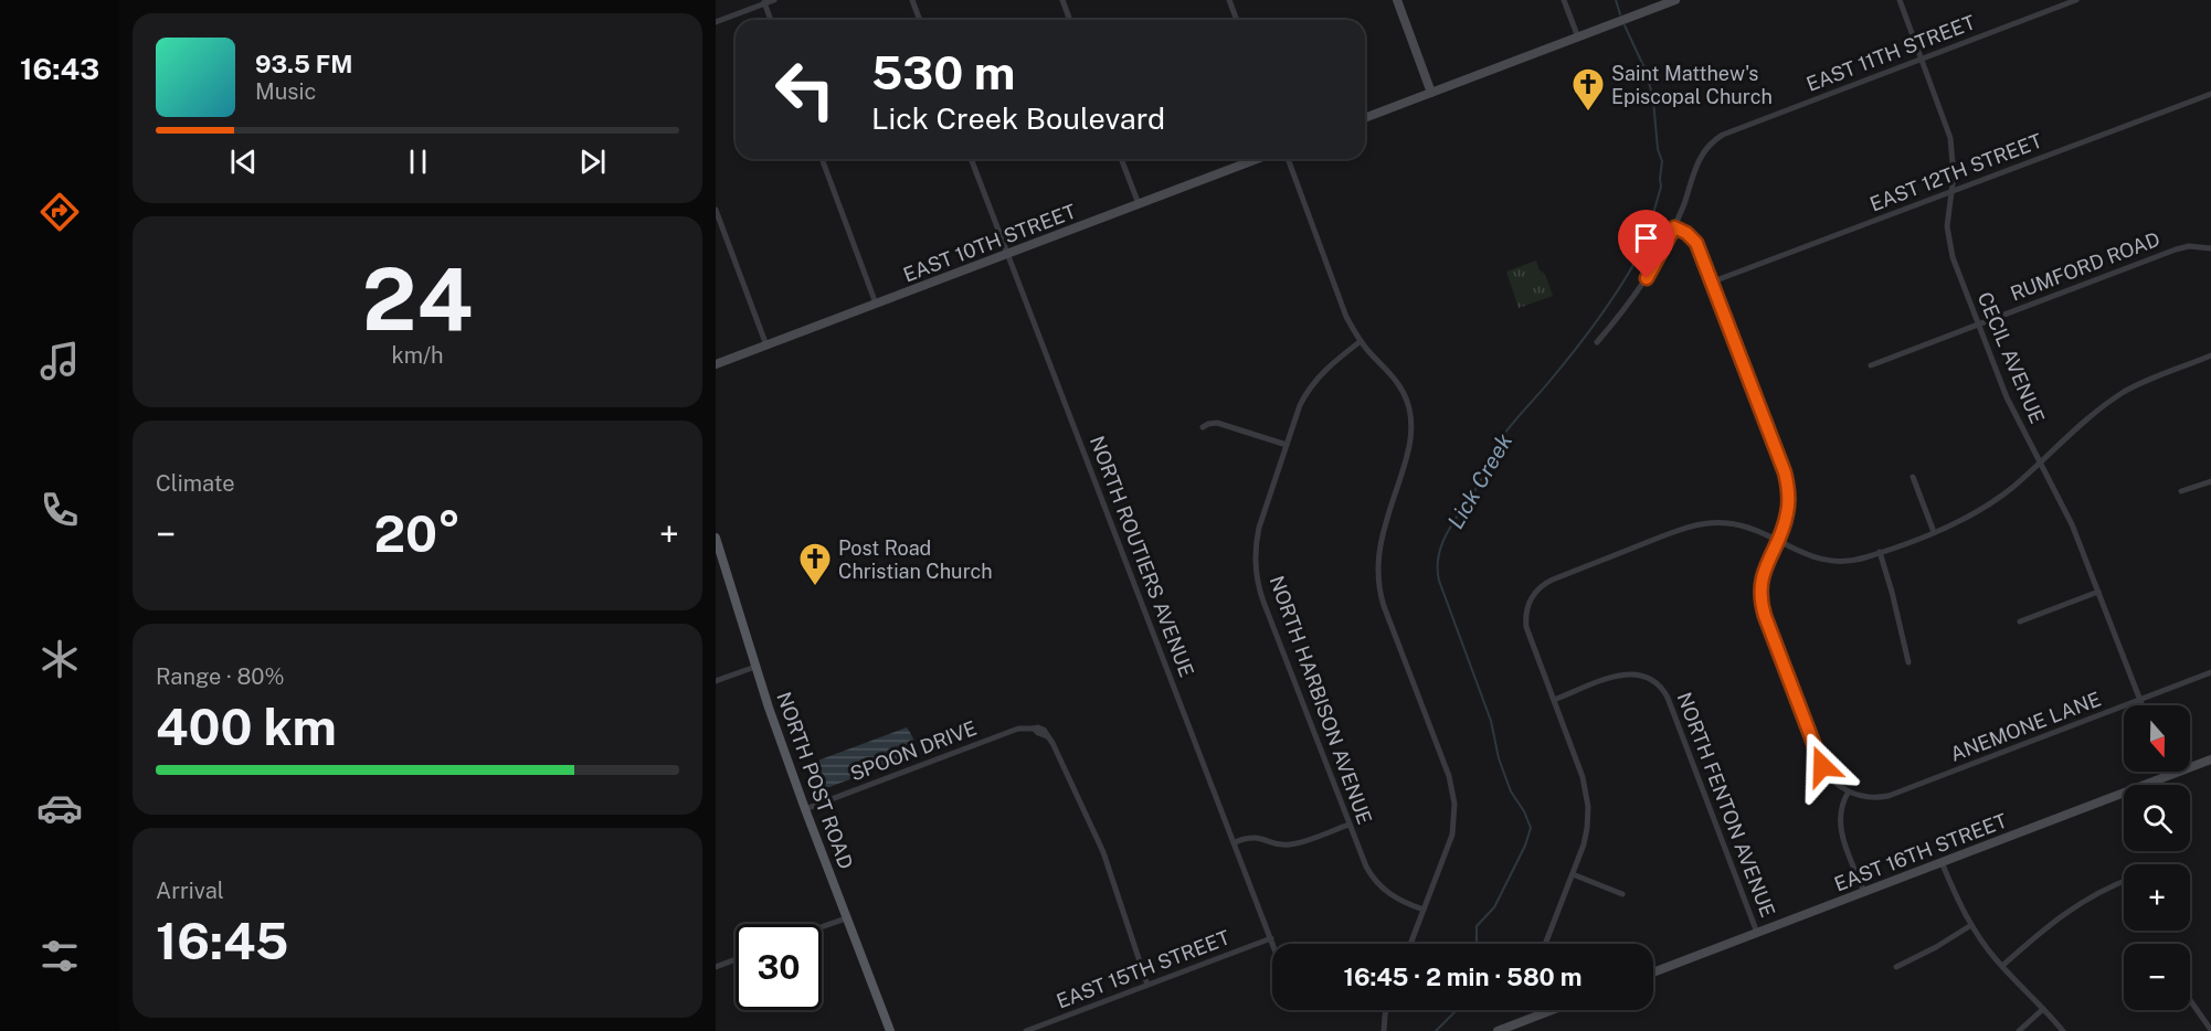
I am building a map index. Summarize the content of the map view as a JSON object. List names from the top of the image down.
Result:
{
  "streets": {
    "main road": ["EAST 10TH STREET", "NORTH POST ROAD", "EAST 16TH STREET"],
    "street": [
      "EAST 11TH STREET",
      "EAST 12TH STREET",
      "RUMFORD ROAD",
      "CECIL AVENUE",
      "NORTH ROUTIERS AVENUE",
      "NORTH HARBISON AVENUE",
      "ANEMONE LANE",
      "SPOON DRIVE",
      "NORTH FENTON AVENUE",
      "EAST 15TH STREET"
    ]
  },
  "crossings": [
    ["EAST 11TH STREET", "CECIL AVENUE"],
    ["EAST 12TH STREET", "CECIL AVENUE"],
    ["EAST 10TH STREET", "NORTH ROUTIERS AVENUE"],
    ["RUMFORD ROAD", "CECIL AVENUE"],
    ["CECIL AVENUE", "ANEMONE LANE"],
    ["NORTH ROUTIERS AVENUE", "EAST 15TH STREET"],
    ["SPOON DRIVE", "NORTH POST ROAD"],
    ["SPOON DRIVE", "EAST 15TH STREET"],
    ["NORTH FENTON AVENUE", "EAST 16TH STREET"]
  ],
  "water": ["Lick Creek"],
  "places": {
    "church": ["Saint Matthew's Episcopal Church", "Post Road Christian Church"]
  },
  "north": "bottom",
  "page": {
    "tabs": "16:43",
    "turn": ["530 m", "Lick Creek Boulevard"],
    "song": ["93.5 FM", "Music"],
    "tile": [
      ["24", "km/h"],
      "Climate",
      ["Range · 80%", "400 km"],
      ["Arrival", "16:45"]
    ],
    "heat": ["−", "20°", "+"],
    "map_buttons": ["+", "−"],
    "limit": "30",
    "trip": "16:45 · 2 min · 580 m"
  }
}
